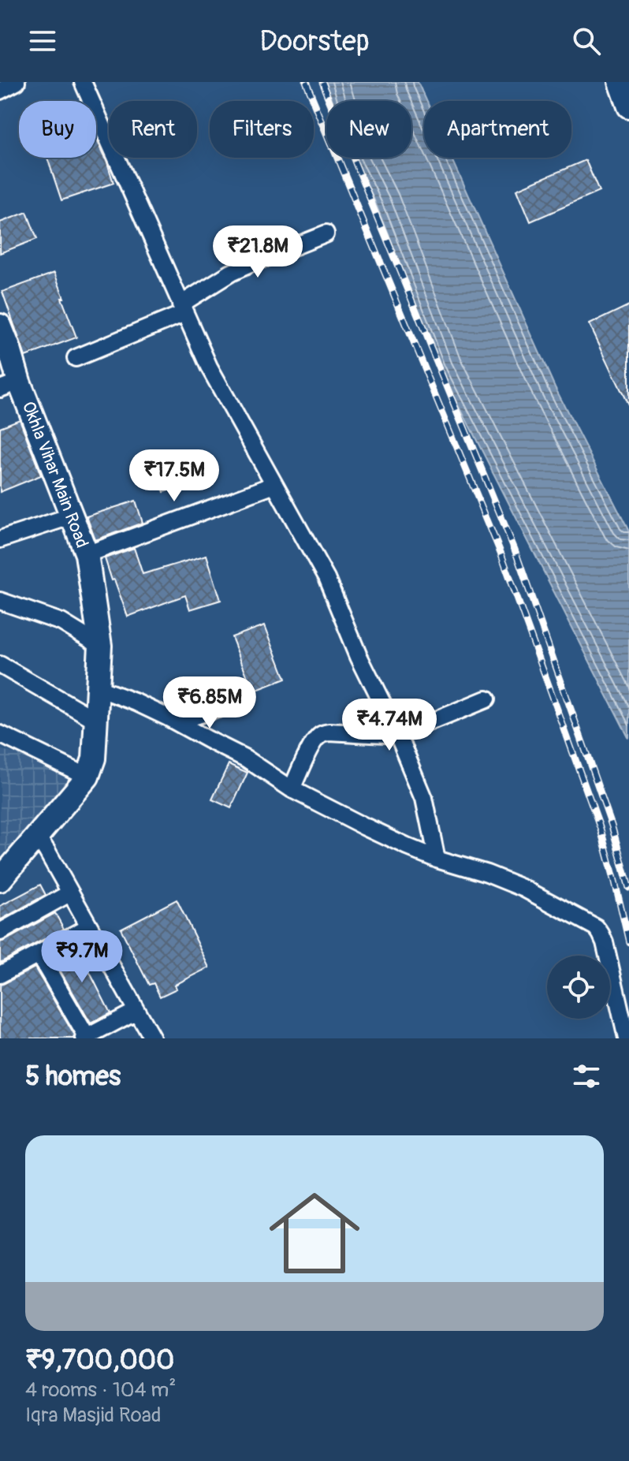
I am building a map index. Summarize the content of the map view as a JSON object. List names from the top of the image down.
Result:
{
  "streets": {
    "street": ["Okhla Vihar Main Road"]
  },
  "page": {
    "header": "Doorstep",
    "chip": [
      "Buy",
      "Rent",
      "Filters",
      "New",
      "Apartment"
    ],
    "price": [
      "₹21.8M",
      "₹17.5M",
      "₹6.85M",
      "₹4.74M",
      "₹9.7M"
    ],
    "heading": "5 homes",
    "list": [
      {
        "name": "₹9,700,000",
        "note": "4 rooms · 104 m² · Iqra Masjid Road"
      }
    ]
  }
}
